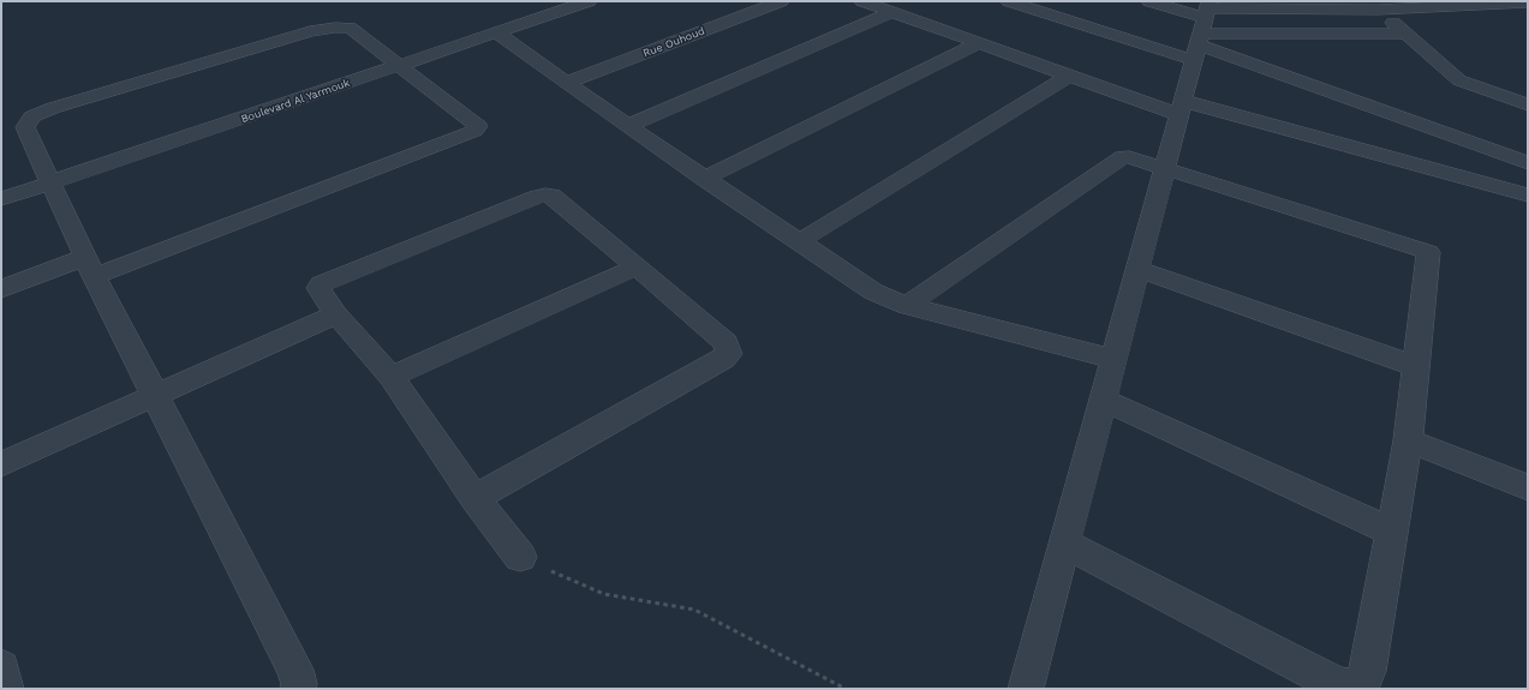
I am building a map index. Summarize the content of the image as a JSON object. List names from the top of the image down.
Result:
{
  "streets": {
    "street": ["Rue Ouhoud", "Boulevard Al Yarmouk"]
  }
}
